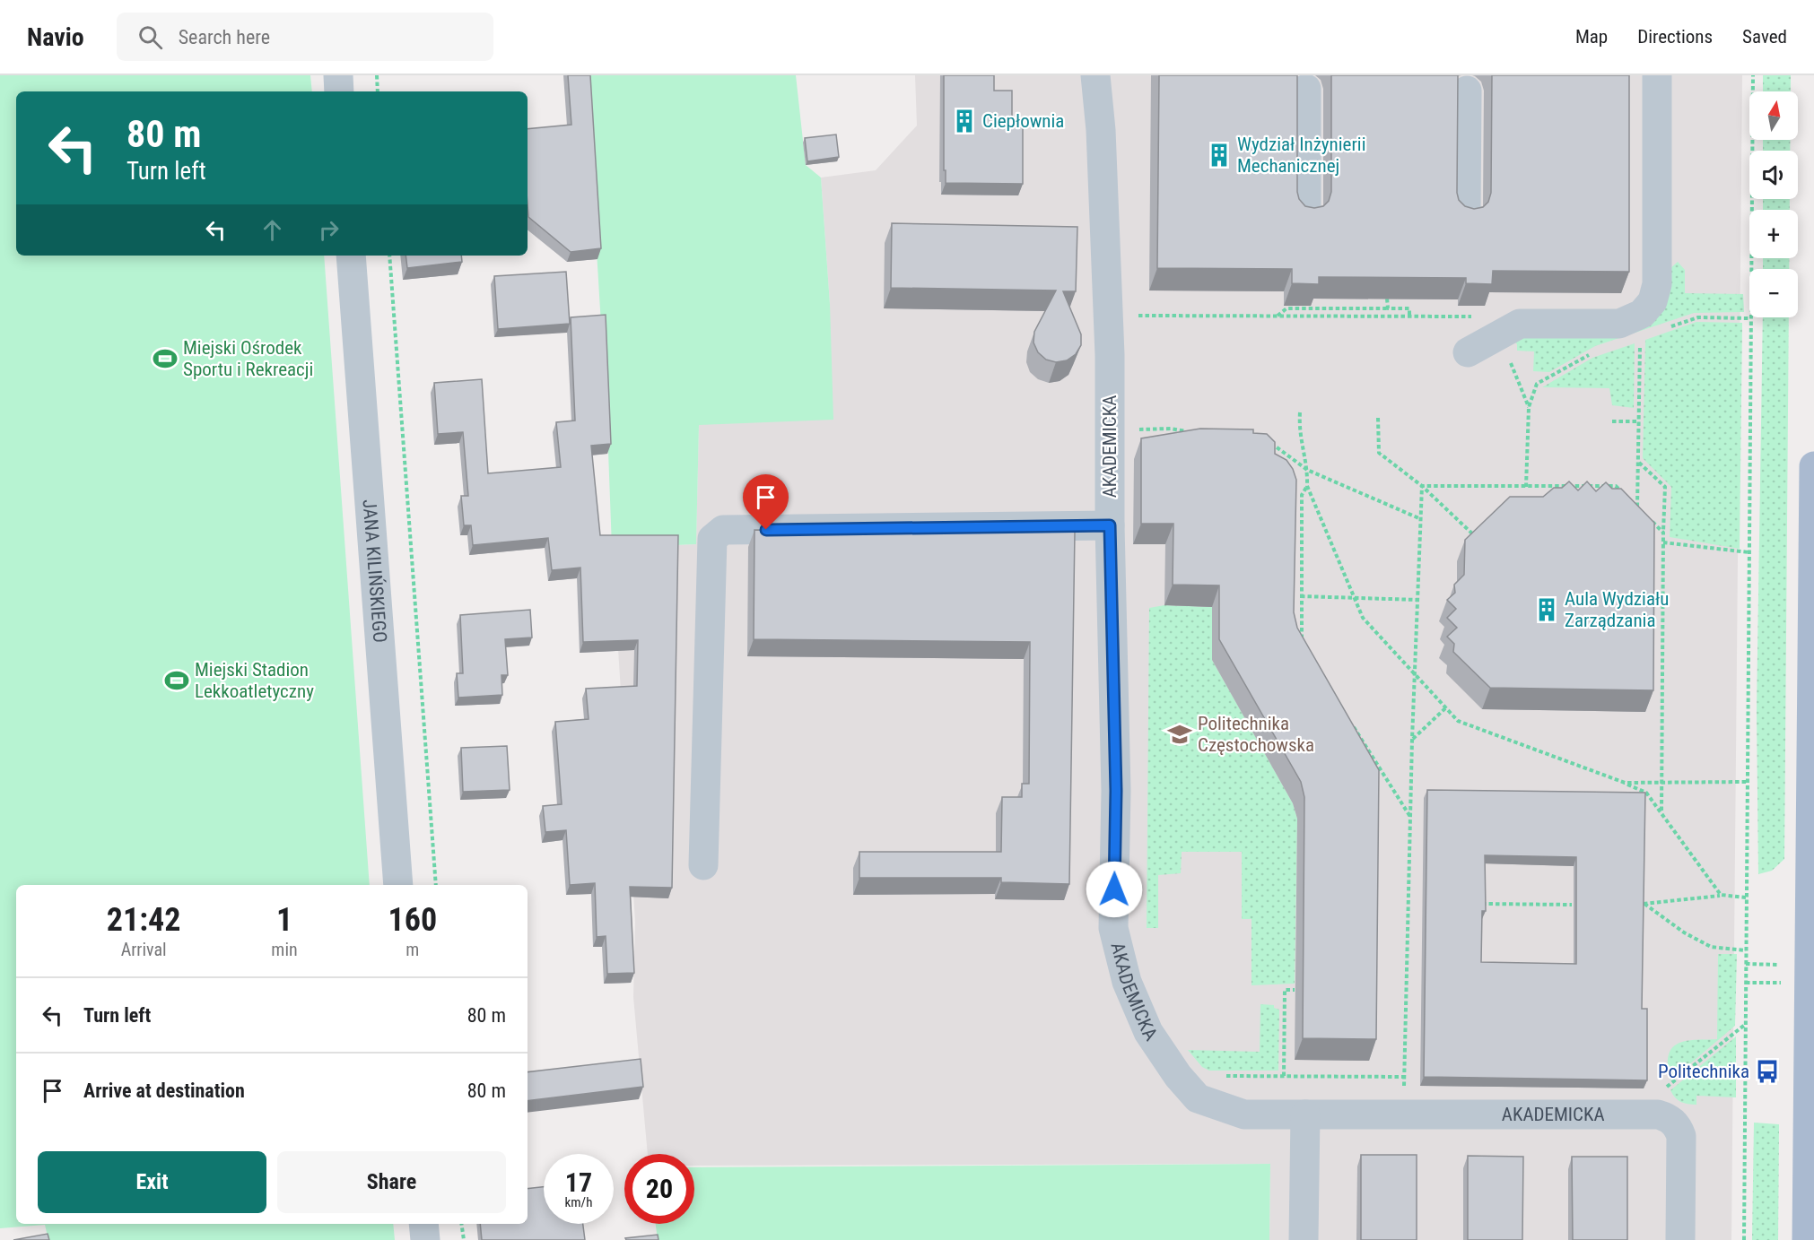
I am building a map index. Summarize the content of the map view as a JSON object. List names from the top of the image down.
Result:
{
  "streets": {
    "street": ["AKADEMICKA", "JANA KILIŃSKIEGO"]
  },
  "places": {
    "building": ["Ciepłownia", "Wydział Inżynierii Mechanicznej", "Aula Wydziału Zarządzania"],
    "sports": ["Miejski Ośrodek Sportu i Rekreacji", "Miejski Stadion Lekkoatletyczny"],
    "school or university": ["Politechnika Częstochowska"],
    "bus stop": ["Politechnika"]
  },
  "north": "top",
  "page": {
    "header": "Navio",
    "search": "Search here",
    "nav": ["Map", "Directions", "Saved"],
    "map_buttons": ["+", "−"],
    "turn": ["80 m", "Turn left"],
    "eta": [
      "21:42",
      "Arrival",
      "1",
      "min",
      "160",
      "m"
    ],
    "list": [
      {
        "name": "Turn left",
        "value": "80 m"
      },
      {
        "name": "Arrive at destination",
        "value": "80 m"
      }
    ],
    "buttons": ["Exit", "Share"],
    "speed": "17 km/h",
    "limit": "20"
  }
}
